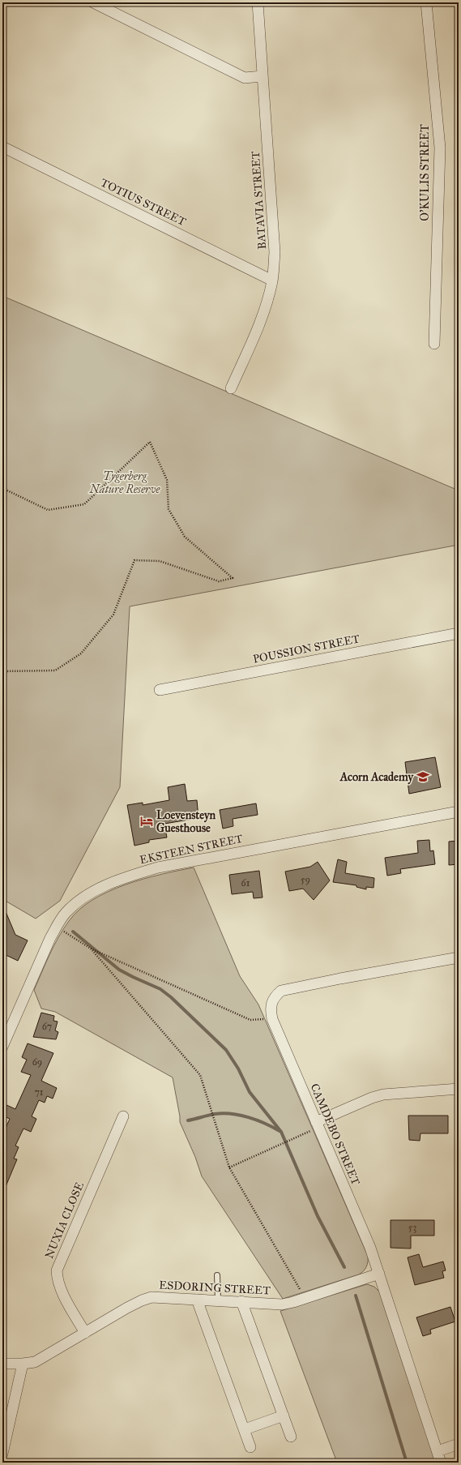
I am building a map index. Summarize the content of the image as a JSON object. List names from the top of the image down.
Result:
{
  "streets": {
    "street": [
      "O'KULIS STREET",
      "BATAVIA STREET",
      "TOTIUS STREET",
      "POUSSION STREET",
      "EKSTEEN STREET",
      "CAMDEBO STREET",
      "NUXIA CLOSE",
      "ESDORING STREET"
    ]
  },
  "crossings": [
    ["BATAVIA STREET", "TOTIUS STREET"],
    ["CAMDEBO STREET", "ESDORING STREET"],
    ["NUXIA CLOSE", "ESDORING STREET"]
  ],
  "parks": ["Tygerberg Nature Reserve"],
  "places": {
    "school or university": ["Acorn Academy"],
    "hotel": ["Loevensteyn Guesthouse"]
  },
  "house_numbers": [
    "59",
    "61",
    "67",
    "69",
    "71",
    "53"
  ]
}
